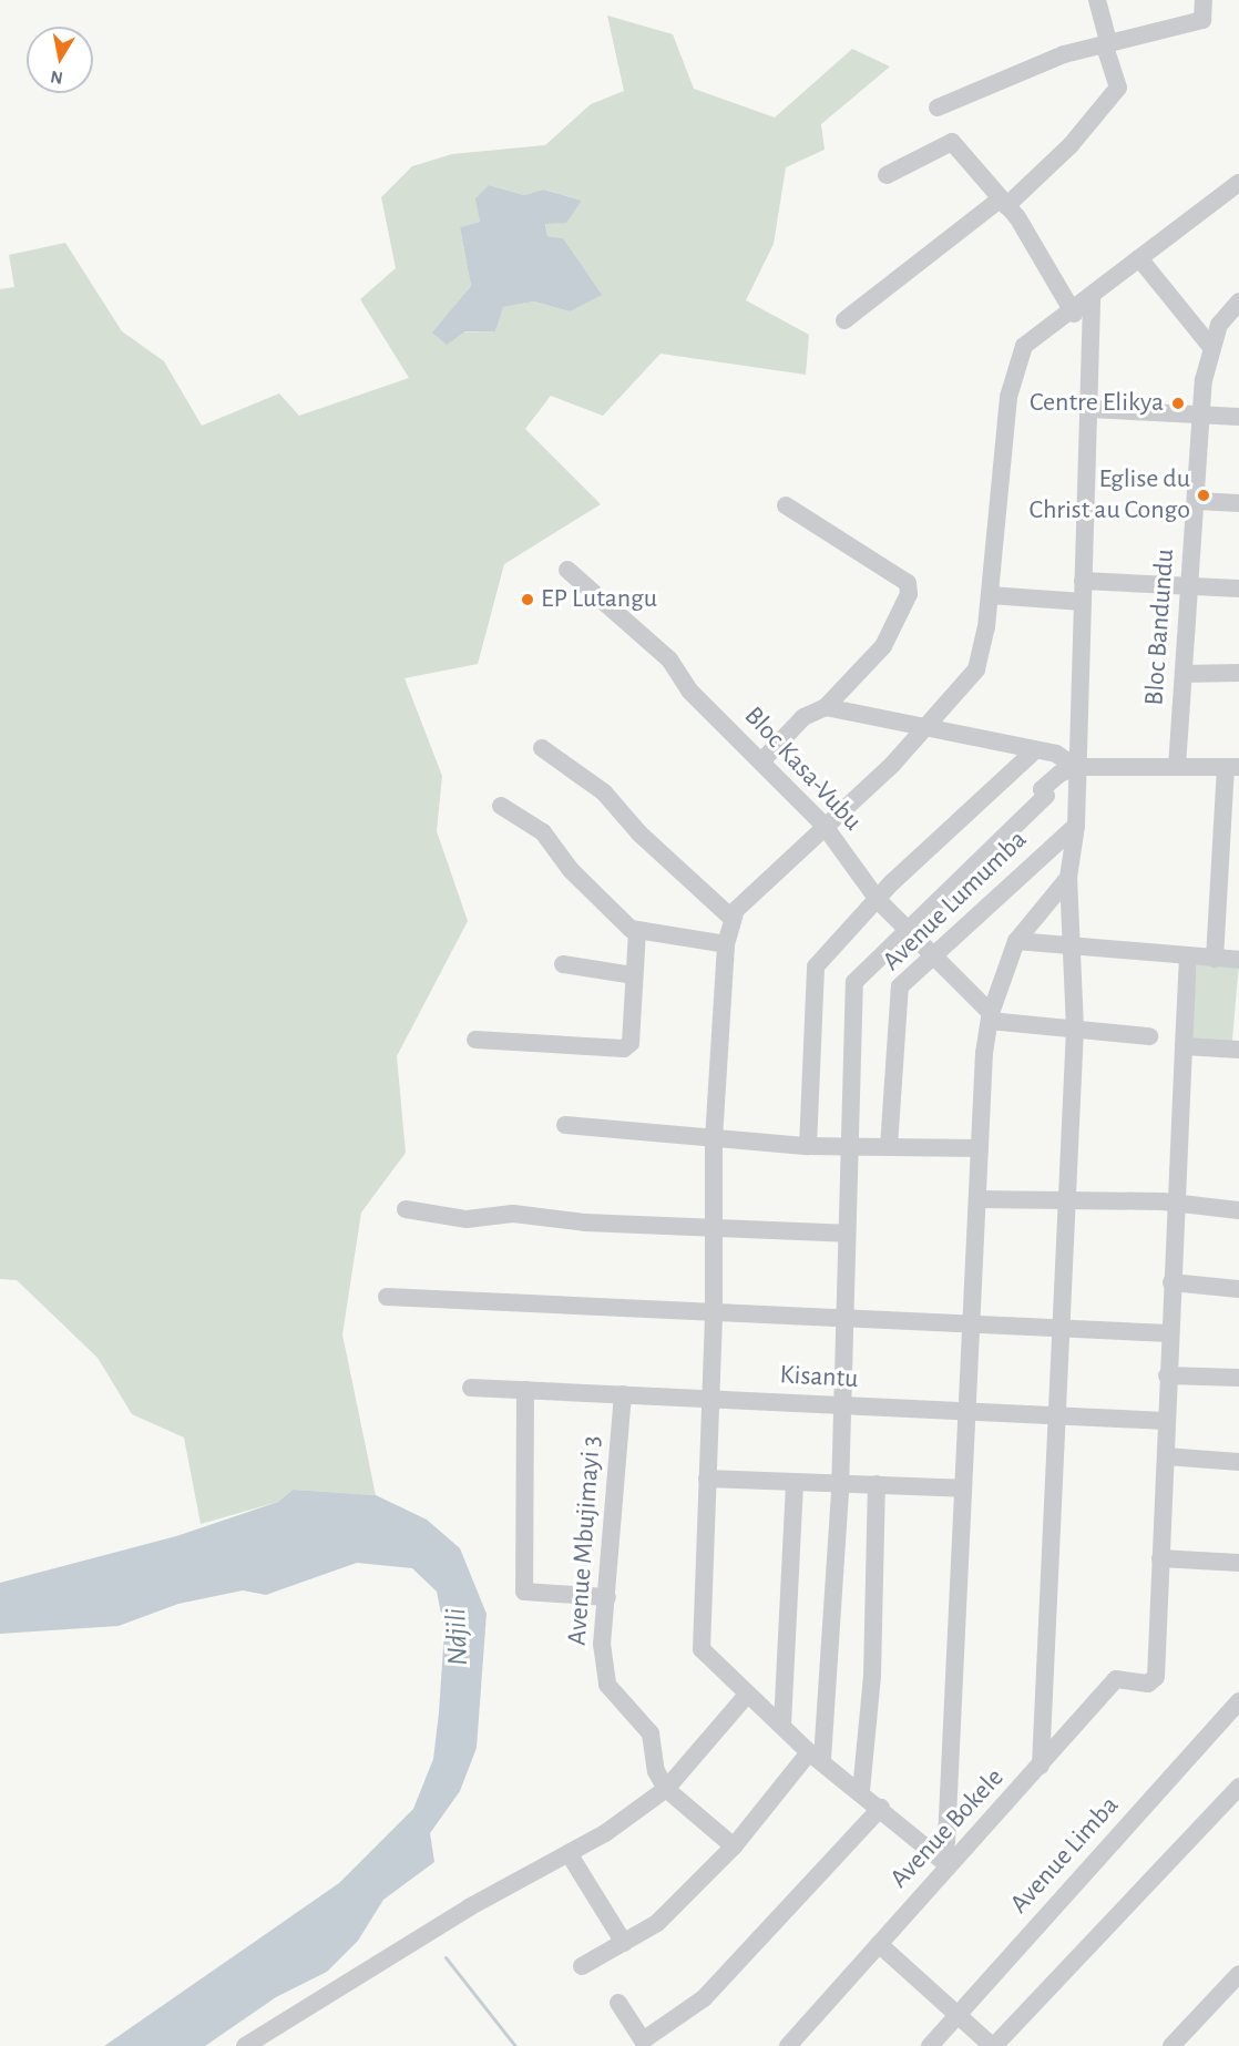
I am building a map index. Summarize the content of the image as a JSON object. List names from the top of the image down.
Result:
{
  "streets": {
    "street": [
      "Bloc Bandundu",
      "Bloc Kasa-Vubu",
      "Avenue Lumumba",
      "Kisantu",
      "Avenue Mbujimayi 3",
      "Avenue Bokele",
      "Avenue Limba"
    ]
  },
  "crossings": [
    ["Bloc Kasa-Vubu", "Avenue Lumumba"],
    ["Kisantu", "Avenue Mbujimayi 3"]
  ],
  "water": ["Ndjili"],
  "places": ["Centre Elikya", "Eglise du Christ au Congo", "EP Lutangu"],
  "north": "bottom"
}
